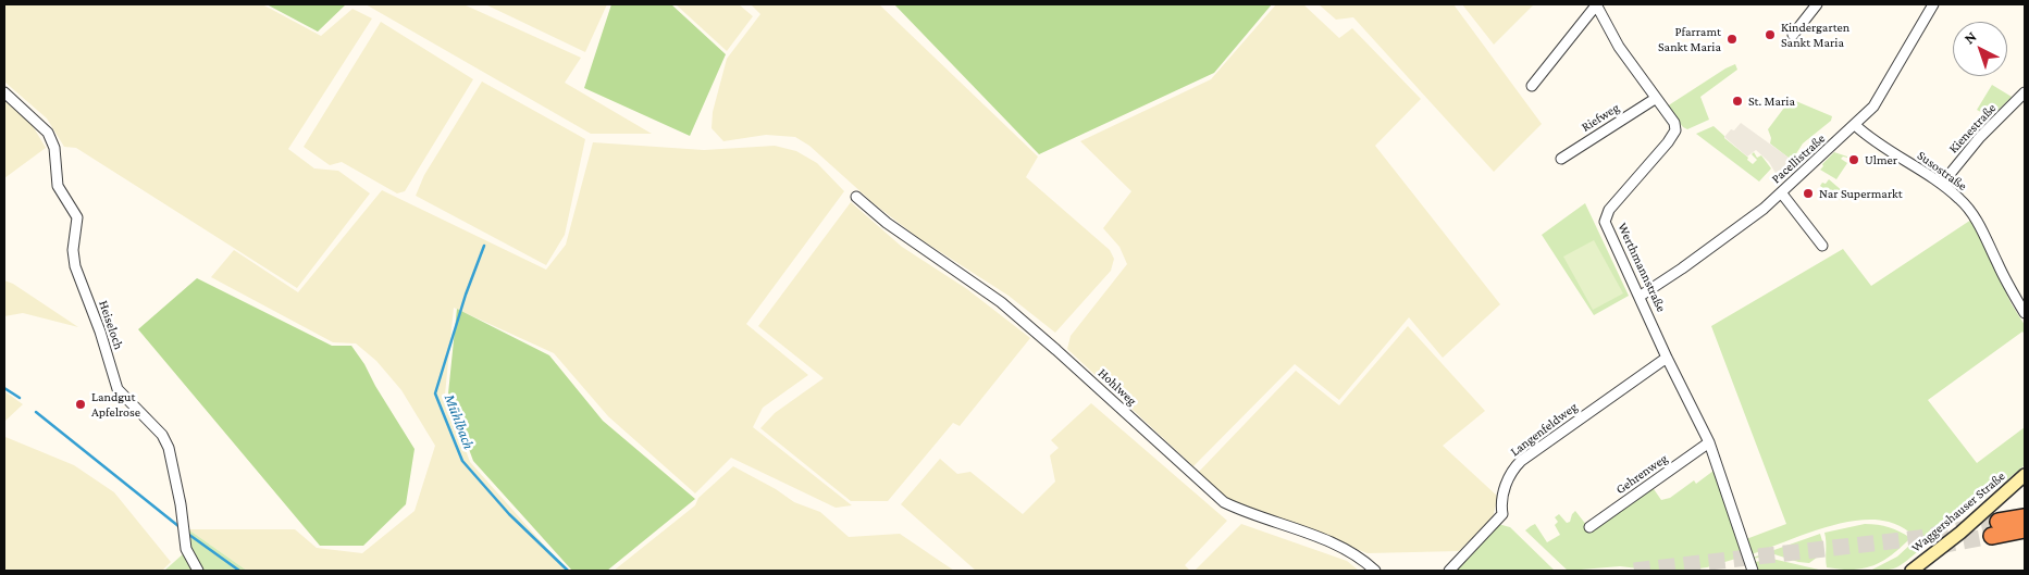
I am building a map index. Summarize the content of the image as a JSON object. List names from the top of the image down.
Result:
{
  "streets": {
    "street": [
      "Riefweg",
      "Kienestraße",
      "Pacellistraße",
      "Susostraße",
      "Werthmannstraße",
      "Heiseloch",
      "Hohlweg",
      "Langenfeldweg",
      "Gehrenweg",
      "Waggershauser Straße"
    ]
  },
  "crossings": [
    ["Riefweg", "Werthmannstraße"],
    ["Kienestraße", "Susostraße"],
    ["Pacellistraße", "Susostraße"],
    ["Pacellistraße", "Werthmannstraße"],
    ["Werthmannstraße", "Langenfeldweg"],
    ["Werthmannstraße", "Gehrenweg"]
  ],
  "water": ["Mühlbach"],
  "places": [
    "Kindergarten Sankt Maria",
    "Pfarramt Sankt Maria",
    "St. Maria",
    "Ulmer",
    "Nar Supermarkt",
    "Landgut Apfelrose"
  ],
  "north": "top left"
}
